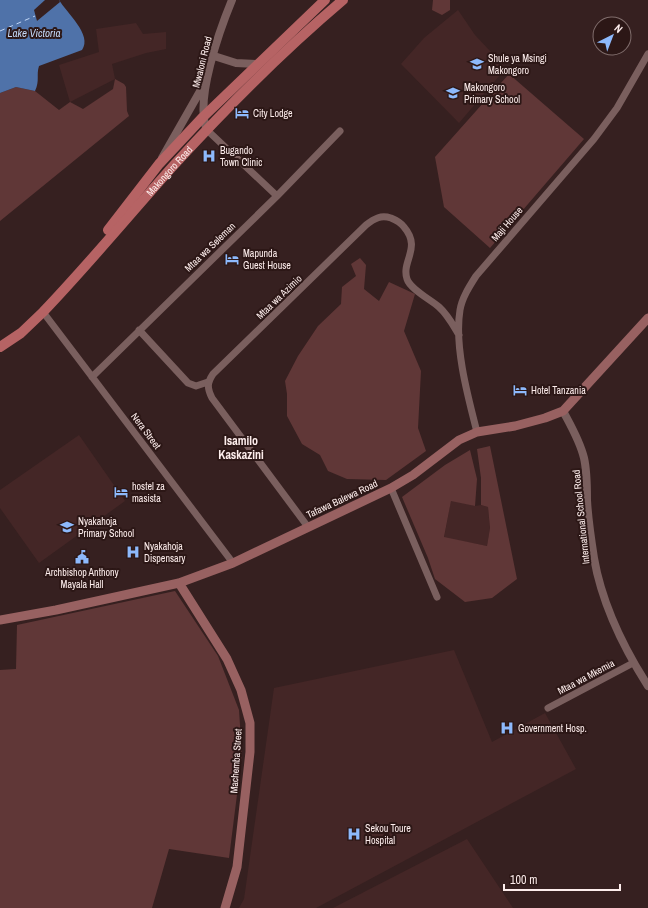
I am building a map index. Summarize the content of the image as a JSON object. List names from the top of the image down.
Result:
{
  "streets": {
    "main road": ["Makongoro Road", "Tafawa Balewa Road", "Machemba Street"],
    "street": [
      "Mwaloni Road",
      "Maji House",
      "Mtaa wa Seleman",
      "Mtaa wa Azimio",
      "Nera Street",
      "International School Road",
      "Mtaa wa Mkemia"
    ]
  },
  "crossings": [
    ["Mwaloni Road", "Makongoro Road"],
    ["Makongoro Road", "Nera Street"],
    ["Maji House", "Mtaa wa Azimio"],
    ["Maji House", "Tafawa Balewa Road"],
    ["Mtaa wa Seleman", "Nera Street"],
    ["Nera Street", "Tafawa Balewa Road"],
    ["Tafawa Balewa Road", "International School Road"],
    ["Tafawa Balewa Road", "Machemba Street"],
    ["International School Road", "Mtaa wa Mkemia"]
  ],
  "districts": ["Isamilo Kaskazini"],
  "water": ["Lake Victoria"],
  "places": {
    "school or university": ["Shule ya Msingi Makongoro", "Makongoro Primary School", "Nyakahoja Primary School"],
    "hotel": [
      "City Lodge",
      "Mapunda Guest House",
      "Hotel Tanzania",
      "hostel za masista"
    ],
    "hospital": [
      "Bugando Town Clinic",
      "Nyakahoja Dispensary",
      "Government Hosp.",
      "Sekou Toure Hospital"
    ],
    "public building": ["Archbishop Anthony Mayala Hall"]
  },
  "scale_bar": "100 m",
  "north": "top right"
}
